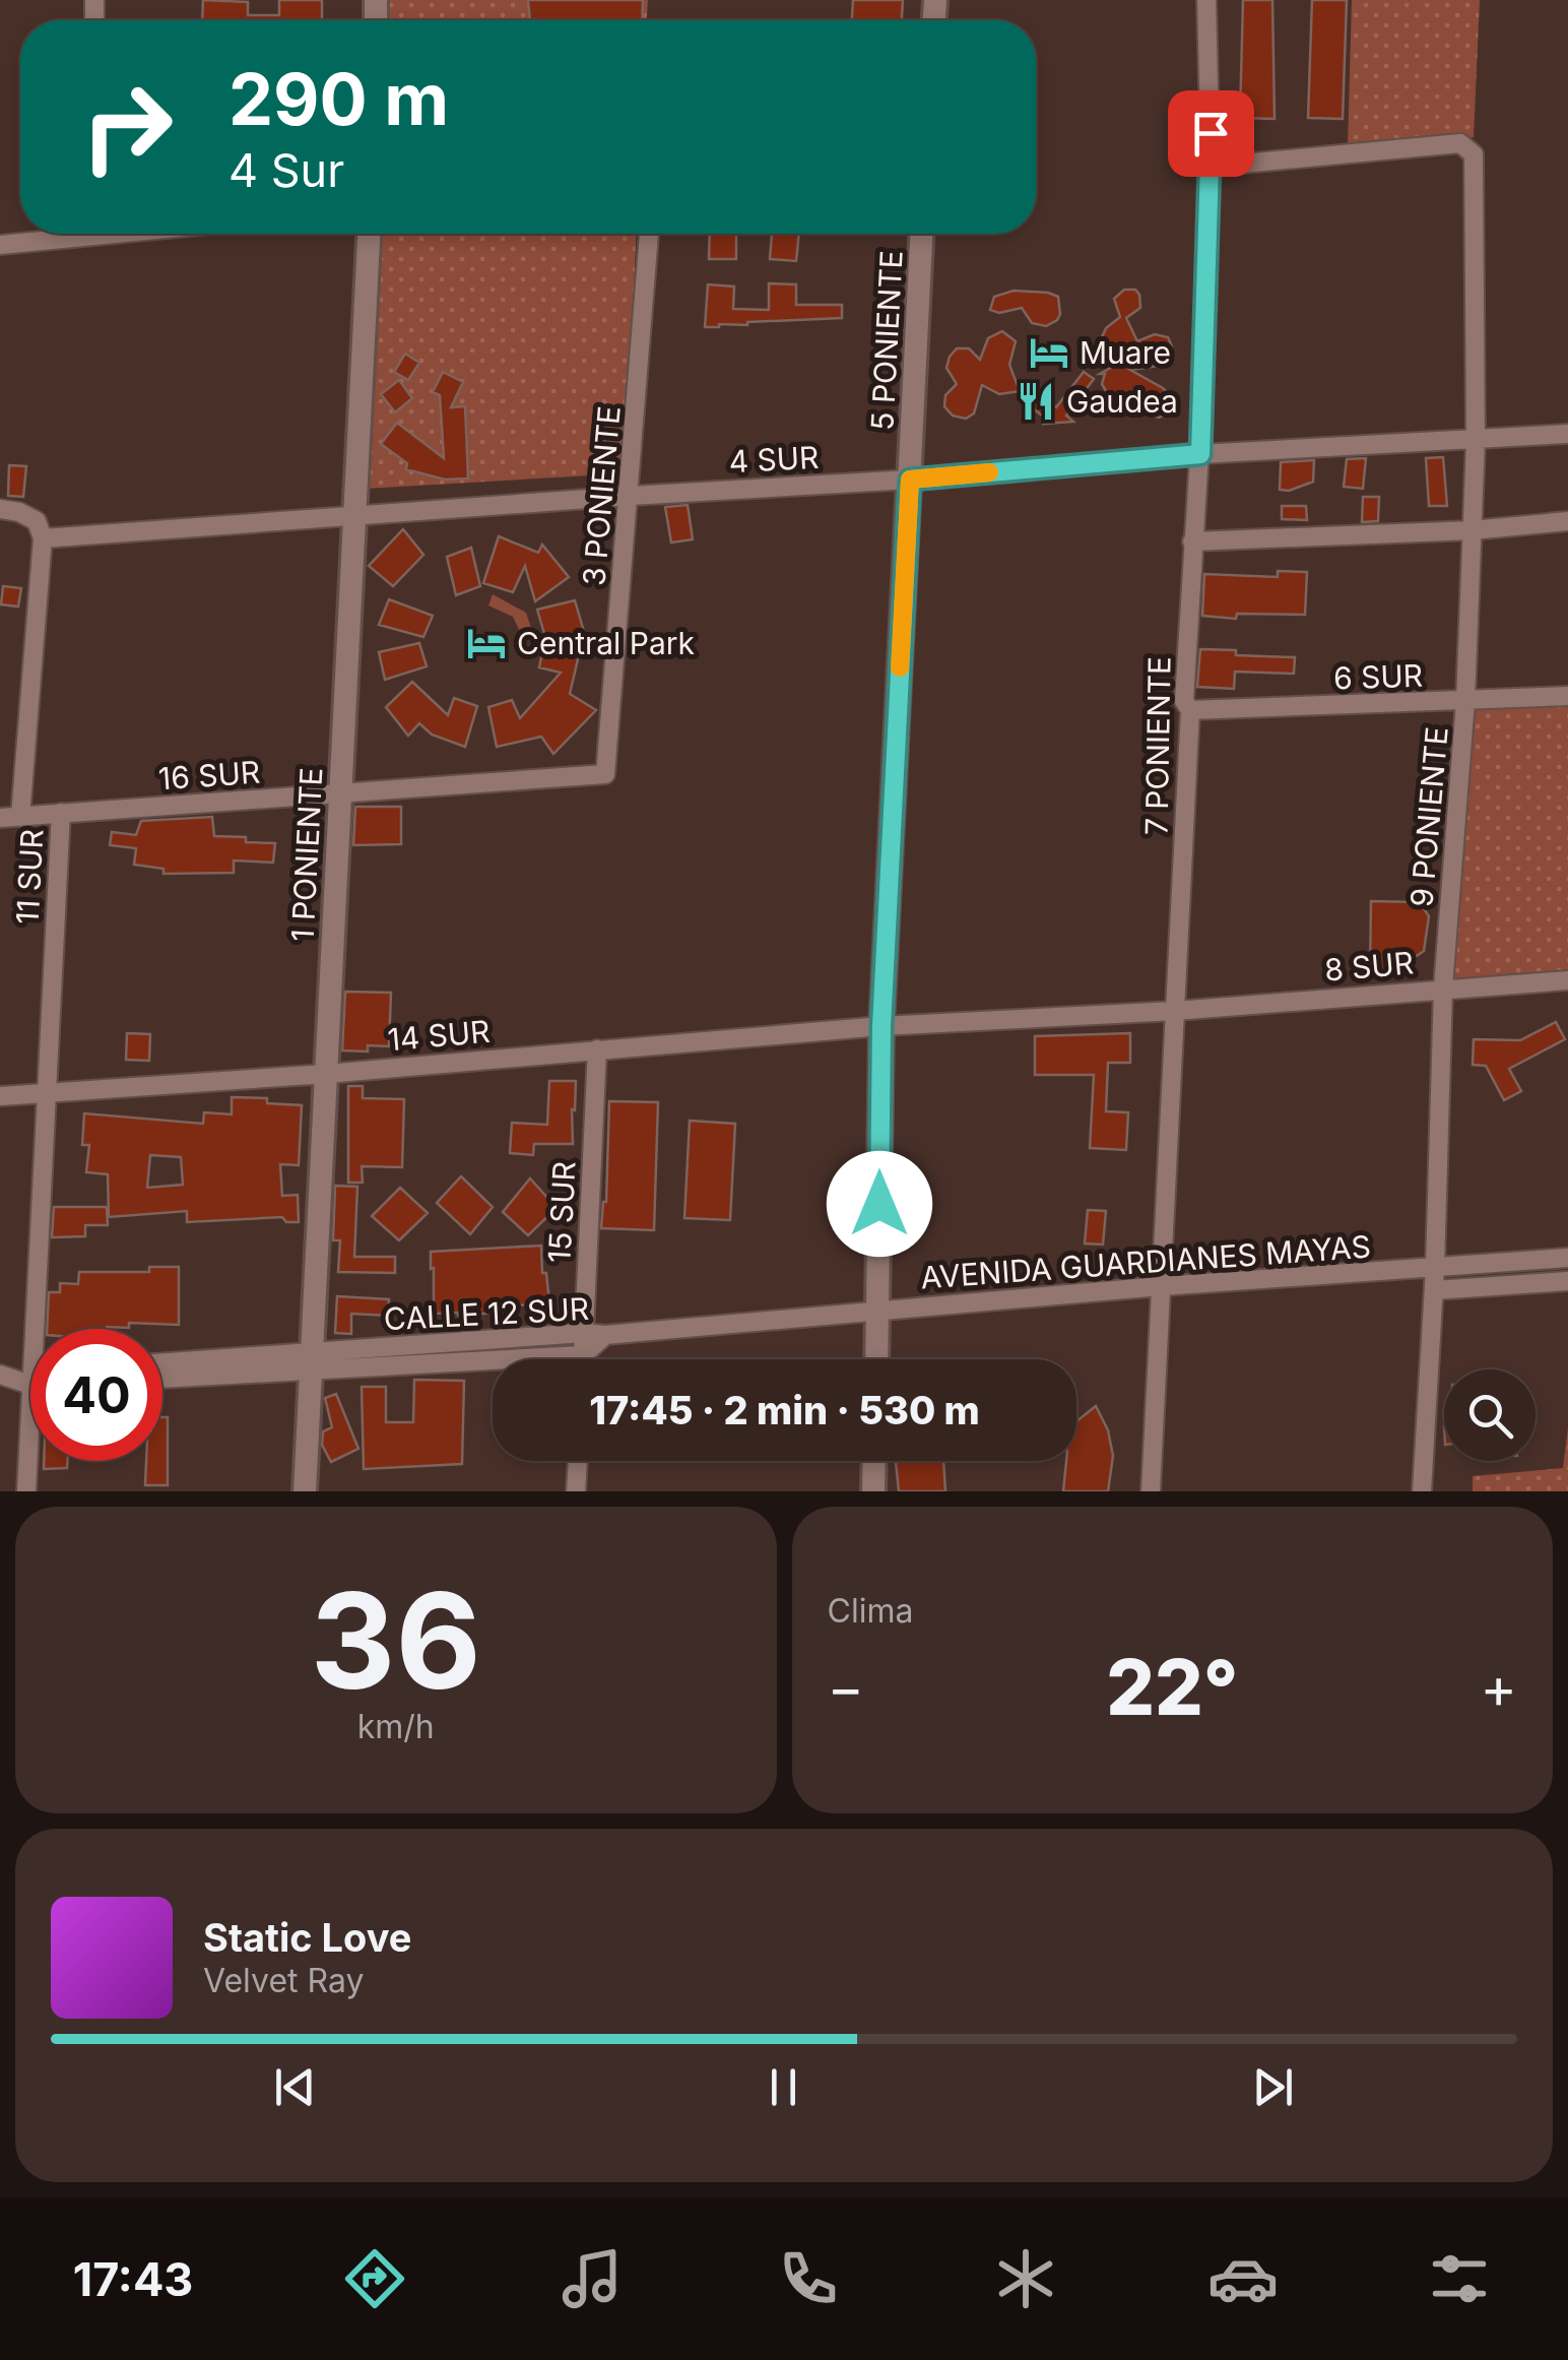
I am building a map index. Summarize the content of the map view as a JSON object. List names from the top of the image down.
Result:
{
  "streets": {
    "street": [
      "5 PONIENTE",
      "4 SUR",
      "3 PONIENTE",
      "6 SUR",
      "7 PONIENTE",
      "16 SUR",
      "9 PONIENTE",
      "1 PONIENTE",
      "11 SUR",
      "8 SUR",
      "14 SUR",
      "15 SUR",
      "AVENIDA GUARDIANES MAYAS",
      "CALLE 12 SUR"
    ]
  },
  "crossings": [
    ["5 PONIENTE", "4 SUR"],
    ["5 PONIENTE", "8 SUR"],
    ["5 PONIENTE", "14 SUR"],
    ["5 PONIENTE", "AVENIDA GUARDIANES MAYAS"],
    ["4 SUR", "3 PONIENTE"],
    ["4 SUR", "7 PONIENTE"],
    ["4 SUR", "9 PONIENTE"],
    ["4 SUR", "1 PONIENTE"],
    ["3 PONIENTE", "16 SUR"],
    ["6 SUR", "7 PONIENTE"],
    ["6 SUR", "9 PONIENTE"],
    ["7 PONIENTE", "9 PONIENTE"],
    ["7 PONIENTE", "8 SUR"],
    ["7 PONIENTE", "AVENIDA GUARDIANES MAYAS"],
    ["16 SUR", "1 PONIENTE"],
    ["16 SUR", "11 SUR"],
    ["9 PONIENTE", "8 SUR"],
    ["9 PONIENTE", "AVENIDA GUARDIANES MAYAS"],
    ["1 PONIENTE", "14 SUR"],
    ["1 PONIENTE", "CALLE 12 SUR"],
    ["11 SUR", "14 SUR"],
    ["8 SUR", "14 SUR"],
    ["14 SUR", "15 SUR"],
    ["15 SUR", "CALLE 12 SUR"],
    ["AVENIDA GUARDIANES MAYAS", "CALLE 12 SUR"]
  ],
  "places": {
    "hotel": ["Muare", "Central Park"],
    "restaurant": ["Gaudea"]
  },
  "page": {
    "turn": ["290 m", "4 Sur"],
    "limit": "40",
    "trip": "17:45 · 2 min · 530 m",
    "tile": [
      ["36", "km/h"],
      "Clima"
    ],
    "heat": ["−", "22°", "+"],
    "song": ["Static Love", "Velvet Ray"],
    "tabs": "17:43"
  }
}
